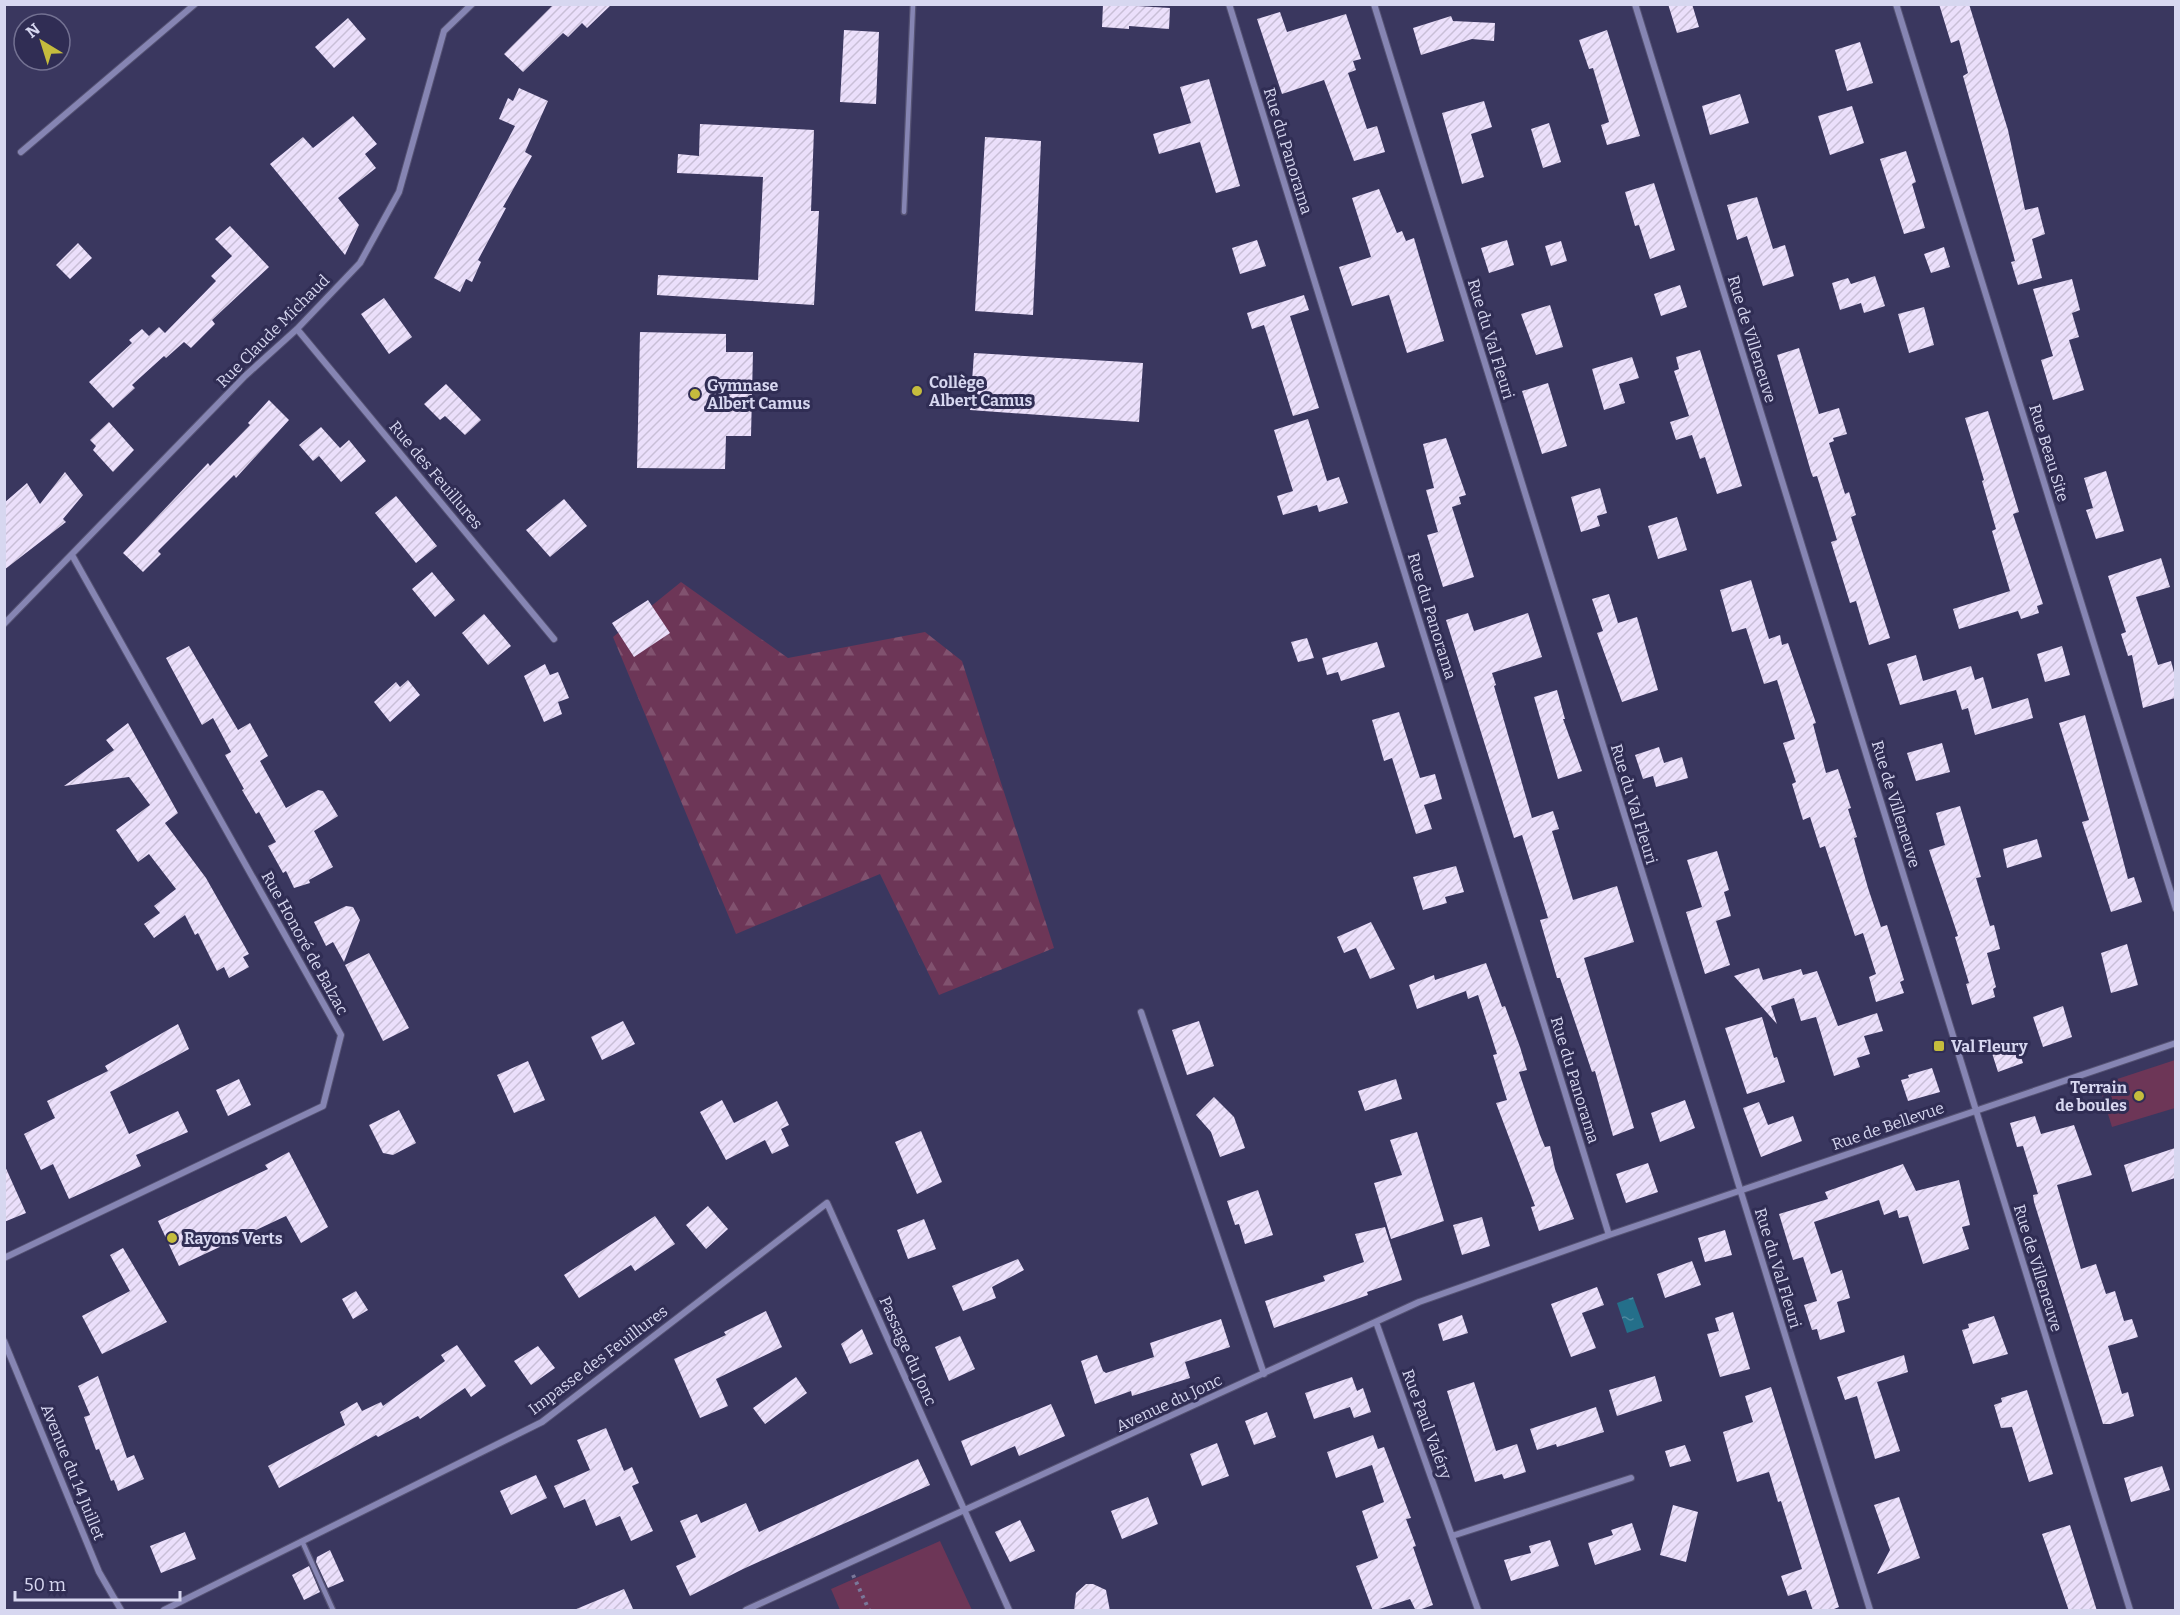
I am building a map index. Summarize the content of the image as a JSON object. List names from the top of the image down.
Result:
{
  "streets": {
    "street": [
      "Rue du Panorama",
      "Rue Claude Michaud",
      "Rue du Val Fleuri",
      "Rue de Villeneuve",
      "Rue Beau Site",
      "Rue des Feuillures",
      "Rue Honoré de Balzac",
      "Rue de Bellevue",
      "Passage du Jonc",
      "Impasse des Feuillures",
      "Avenue du Jonc",
      "Rue Paul Valéry",
      "Avenue du 14 Juillet"
    ]
  },
  "crossings": [
    ["Rue du Panorama", "Rue de Bellevue"],
    ["Rue du Panorama", "Avenue du Jonc"],
    ["Rue Claude Michaud", "Rue des Feuillures"],
    ["Rue Claude Michaud", "Rue Honoré de Balzac"],
    ["Rue du Val Fleuri", "Rue de Bellevue"],
    ["Rue de Villeneuve", "Rue de Bellevue"],
    ["Rue de Bellevue", "Avenue du Jonc"],
    ["Passage du Jonc", "Impasse des Feuillures"],
    ["Passage du Jonc", "Avenue du Jonc"],
    ["Avenue du Jonc", "Rue Paul Valéry"]
  ],
  "places": {
    "other": [
      "Collège Albert Camus",
      "Gymnase Albert Camus",
      "Terrain de boules",
      "Rayons Verts"
    ],
    "transit": ["Val Fleury"]
  },
  "scale_bar": "50 m",
  "north": "top left"
}
